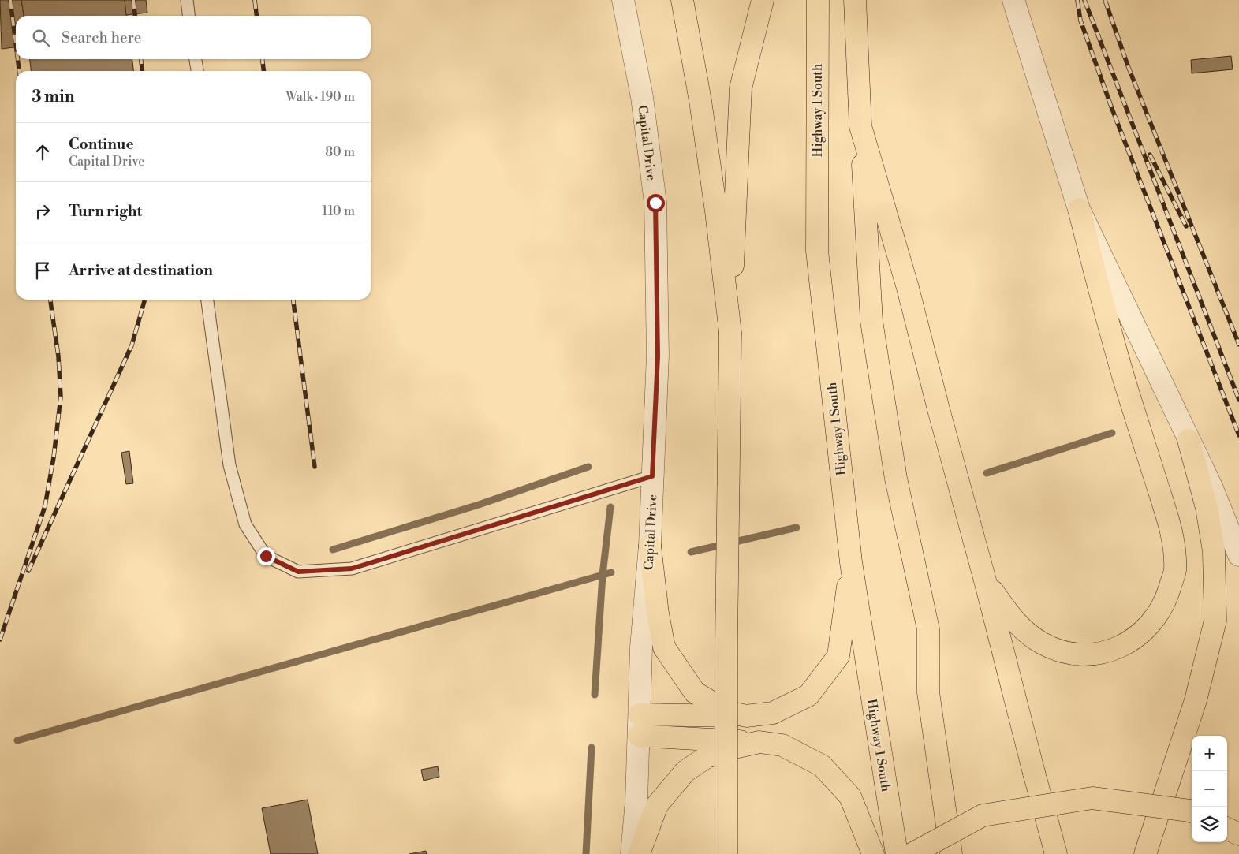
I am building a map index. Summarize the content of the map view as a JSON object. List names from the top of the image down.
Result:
{
  "streets": {
    "highway": ["Highway 1 South"],
    "street": ["Capital Drive"]
  },
  "page": {
    "search": "Search here",
    "heading": ["3 min", "Walk · 190 m"],
    "list": [
      ["Continue", "Capital Drive", "80 m"],
      ["Turn right", "110 m"],
      "Arrive at destination"
    ],
    "map_buttons": ["+", "−"]
  }
}
